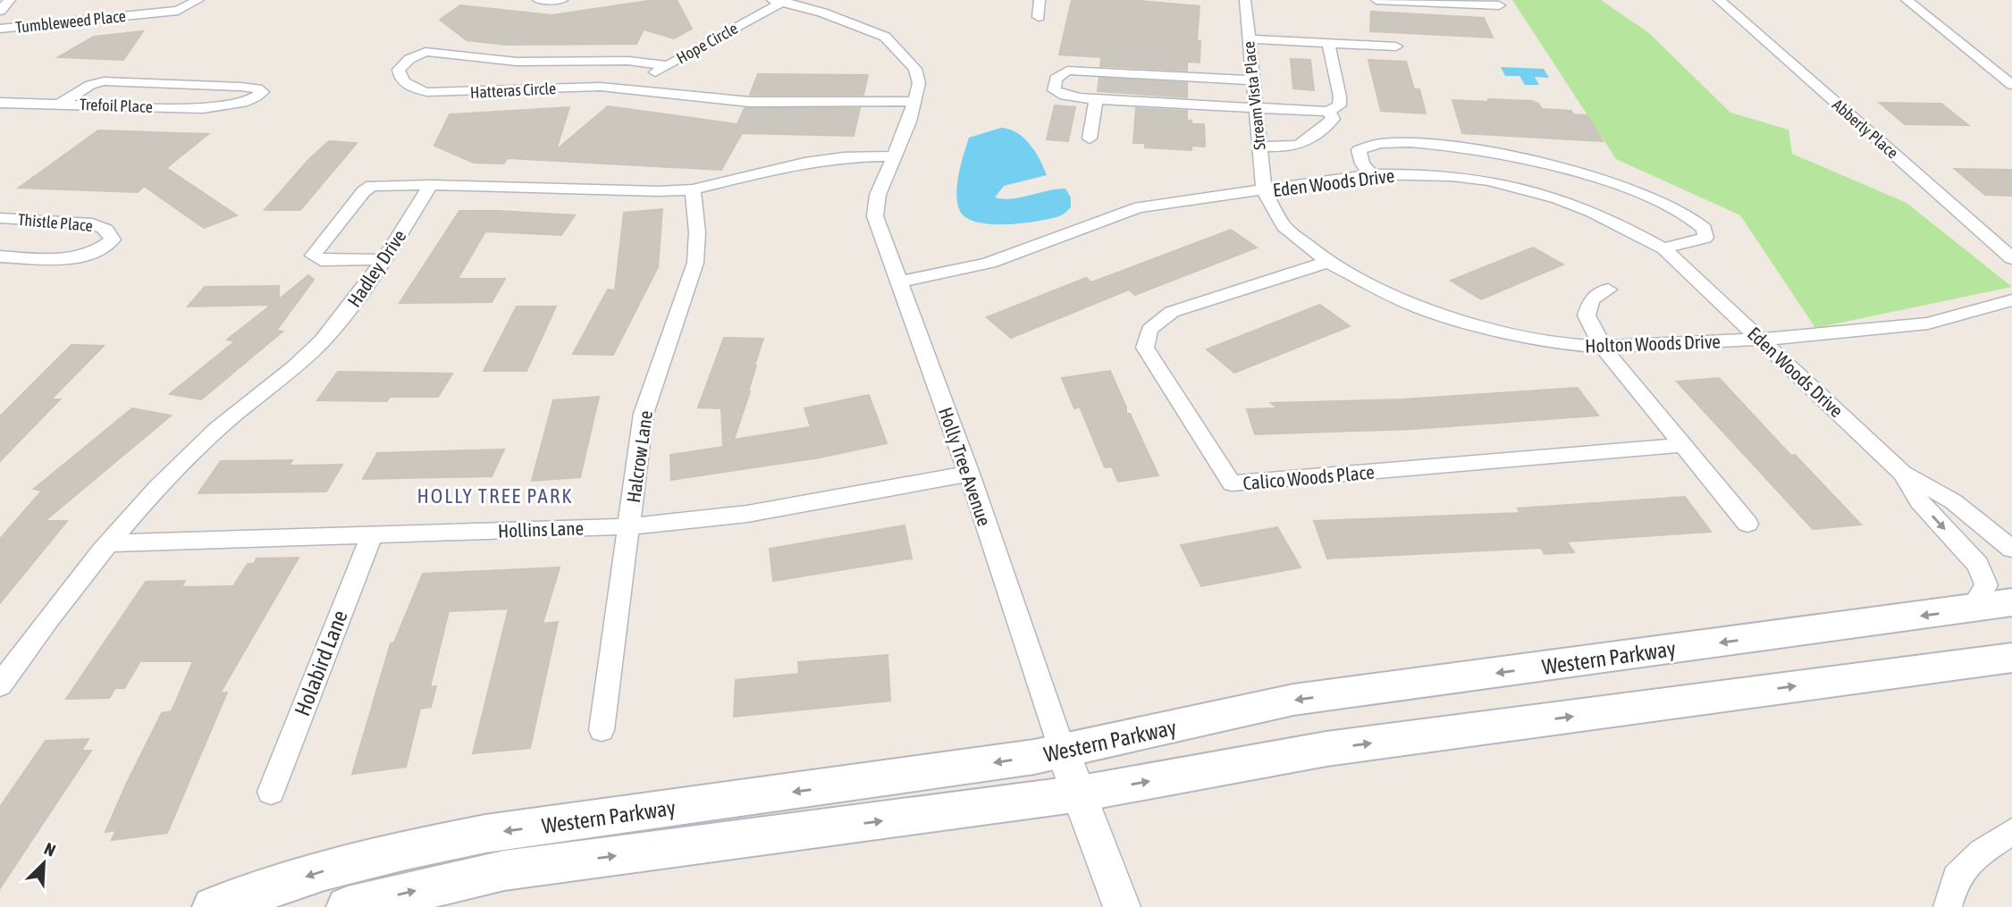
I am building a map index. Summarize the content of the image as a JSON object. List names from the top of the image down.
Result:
{
  "streets": {
    "main road": ["Western Parkway"],
    "street": [
      "Tumbleweed Place",
      "Hope Circle",
      "Hatteras Circle",
      "Stream Vista Place",
      "Trefoil Place",
      "Abberly Place",
      "Eden Woods Drive",
      "Thistle Place",
      "Hadley Drive",
      "Holton Woods Drive",
      "Halcrow Lane",
      "Holly Tree Avenue",
      "Calico Woods Place",
      "Hollins Lane",
      "Holabird Lane"
    ]
  },
  "crossings": [
    ["Hope Circle", "Hatteras Circle"],
    ["Hope Circle", "Holly Tree Avenue"],
    ["Hatteras Circle", "Holly Tree Avenue"],
    ["Stream Vista Place", "Eden Woods Drive"],
    ["Stream Vista Place", "Holton Woods Drive"],
    ["Eden Woods Drive", "Holton Woods Drive"],
    ["Eden Woods Drive", "Holly Tree Avenue"],
    ["Eden Woods Drive", "Western Parkway"],
    ["Hadley Drive", "Hollins Lane"],
    ["Holton Woods Drive", "Calico Woods Place"],
    ["Halcrow Lane", "Hollins Lane"],
    ["Holly Tree Avenue", "Hollins Lane"],
    ["Holly Tree Avenue", "Western Parkway"],
    ["Hollins Lane", "Holabird Lane"]
  ],
  "districts": ["HOLLY TREE PARK"],
  "north": "top right"
}
